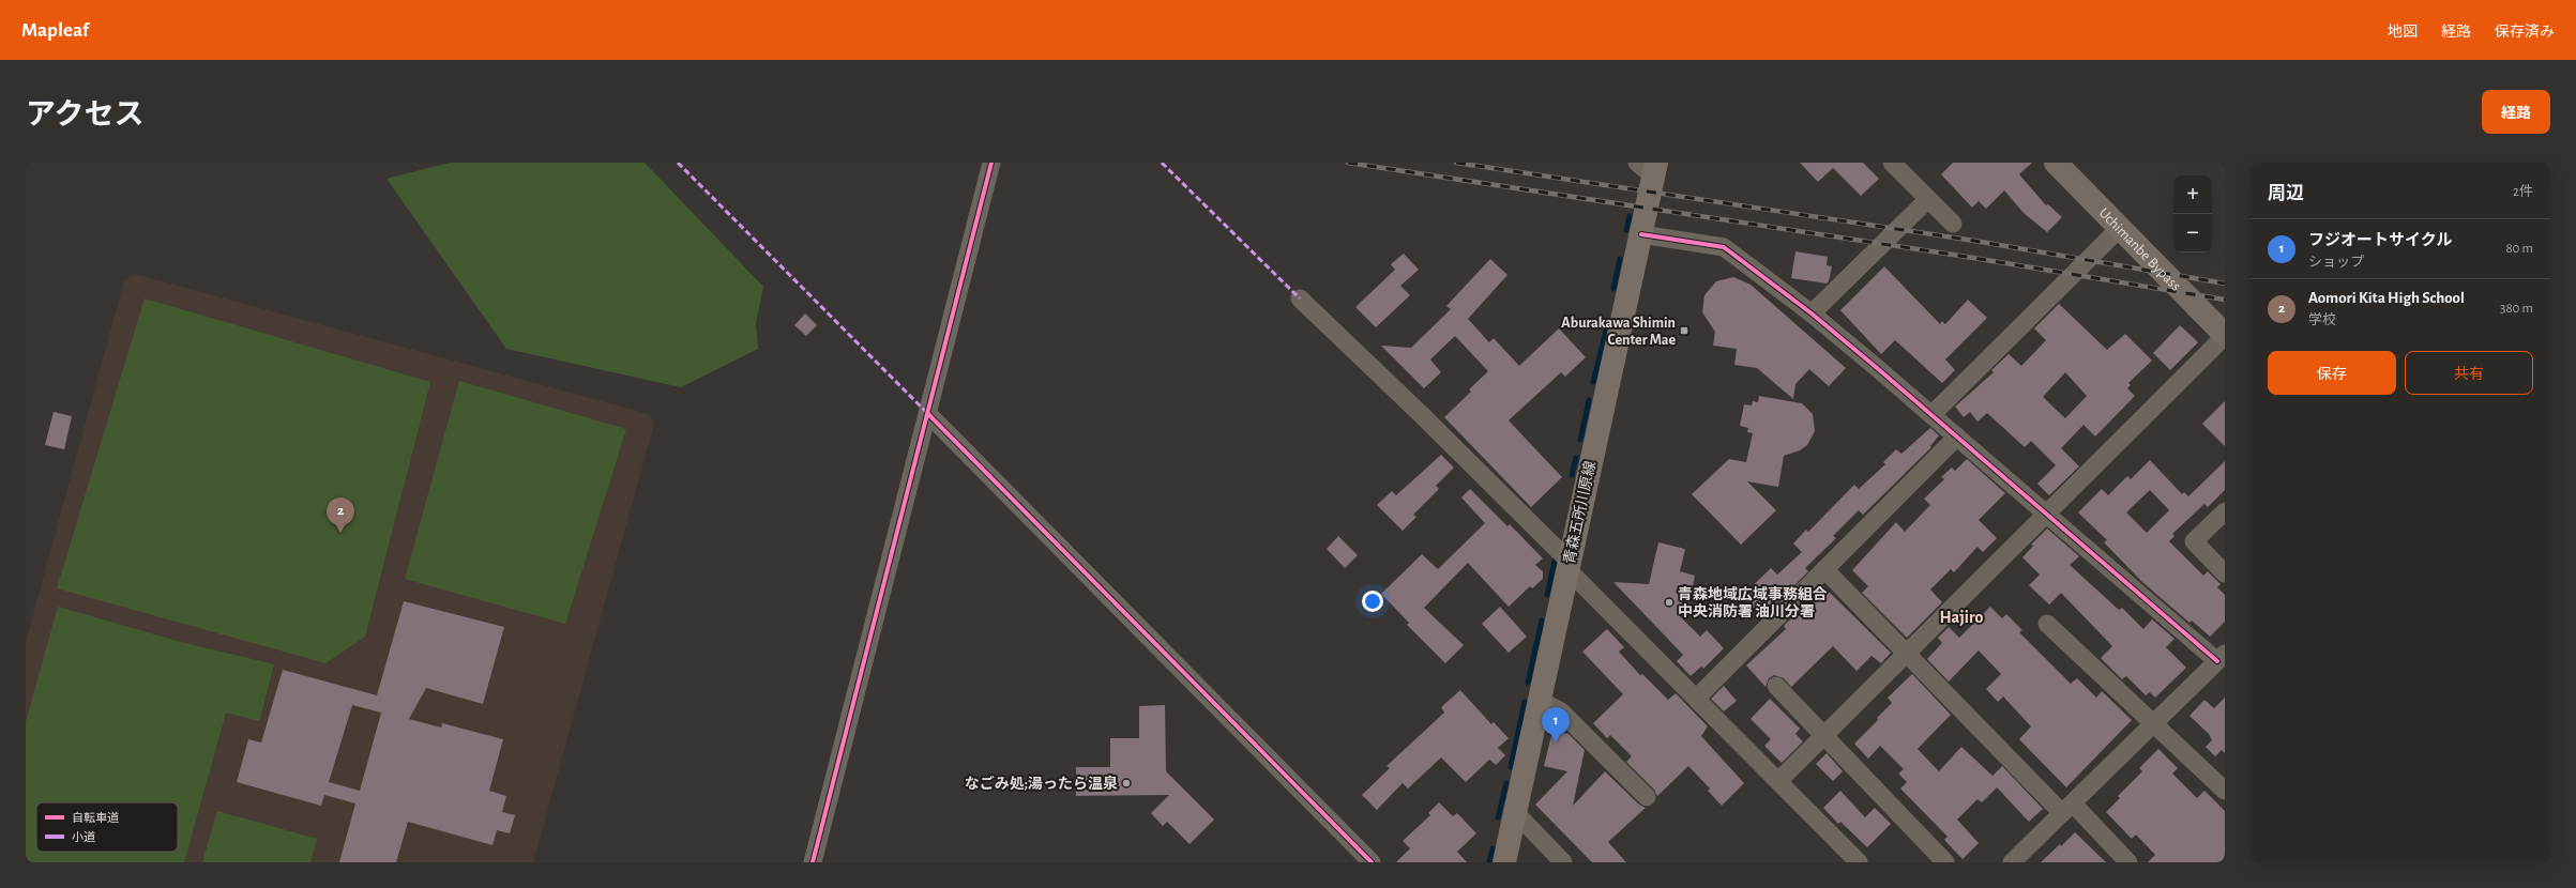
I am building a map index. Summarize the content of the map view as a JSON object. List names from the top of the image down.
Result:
{
  "streets": {
    "highway": ["Uchimanbe Bypass"],
    "main road": ["青森五所川原線"]
  },
  "districts": ["Hajiro"],
  "places": {
    "transit": ["Aburakawa Shimin Center Mae"],
    "other": ["青森地域広域事務組合 中央消防署 油川分署", "なごみ処;湯ったら温泉"]
  },
  "legend": ["自転車道", "小道"],
  "page": {
    "header": "Mapleaf",
    "nav": ["地図", "経路", "保存済み"],
    "title": "アクセス",
    "buttons": [
      "経路",
      ["保存", "共有"]
    ],
    "heading": ["周辺", "2件"],
    "map_buttons": ["+", "−"],
    "list": [
      {
        "mark": "1",
        "name": "フジオートサイクル",
        "note": "ショップ",
        "value": "80 m"
      },
      {
        "mark": "2",
        "name": "Aomori Kita High School",
        "note": "学校",
        "value": "380 m"
      }
    ],
    "pins": ["2", "1"]
  }
}
